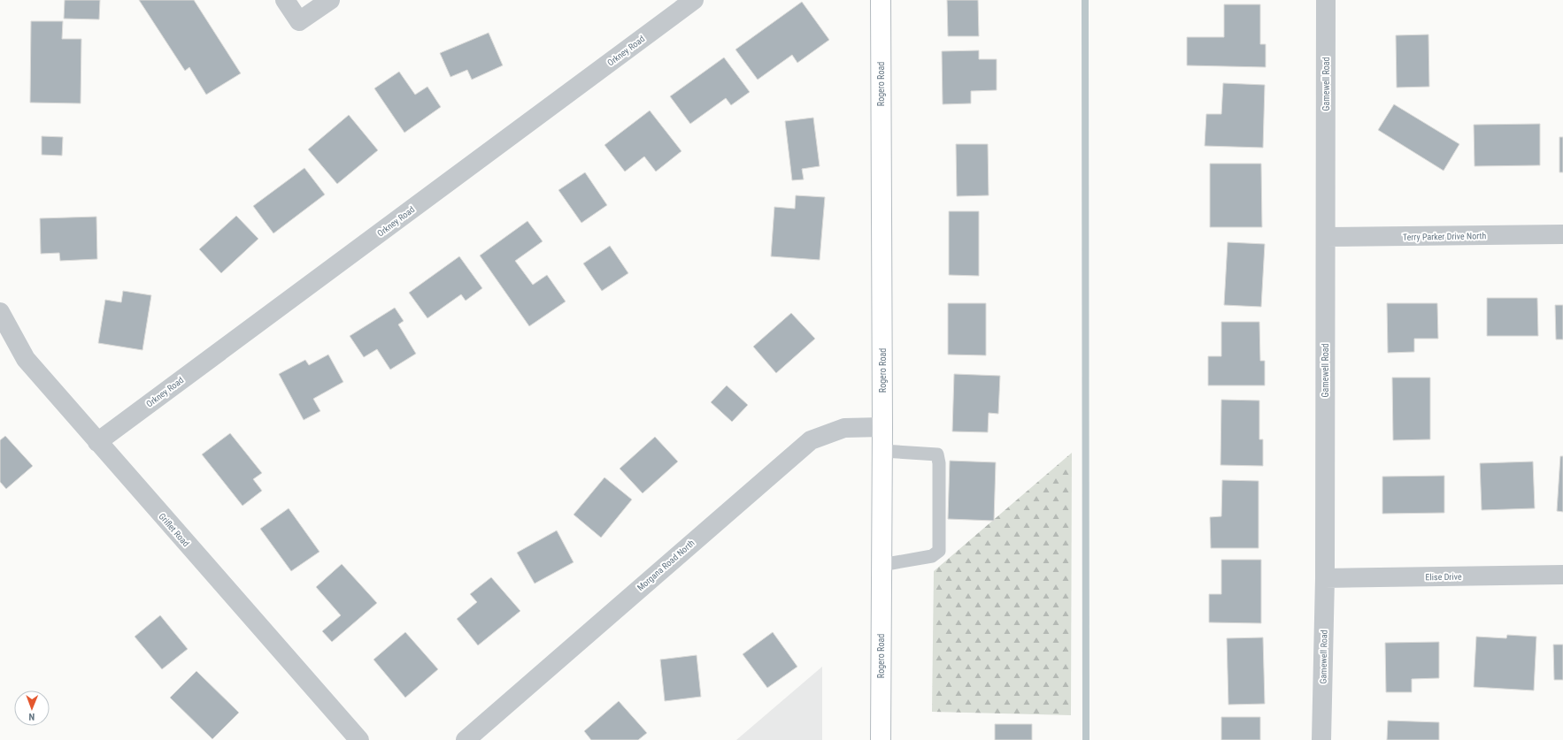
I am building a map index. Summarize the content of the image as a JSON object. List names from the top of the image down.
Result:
{
  "streets": {
    "main road": ["Rogero Road"],
    "street": [
      "Orkney Road",
      "Gamewell Road",
      "Terry Parker Drive North",
      "Griflet Road",
      "Morgana Road North",
      "Elise Drive"
    ]
  },
  "crossings": [
    ["Orkney Road", "Griflet Road"],
    ["Rogero Road", "Morgana Road North"],
    ["Gamewell Road", "Terry Parker Drive North"],
    ["Gamewell Road", "Elise Drive"]
  ],
  "north": "bottom"
}
